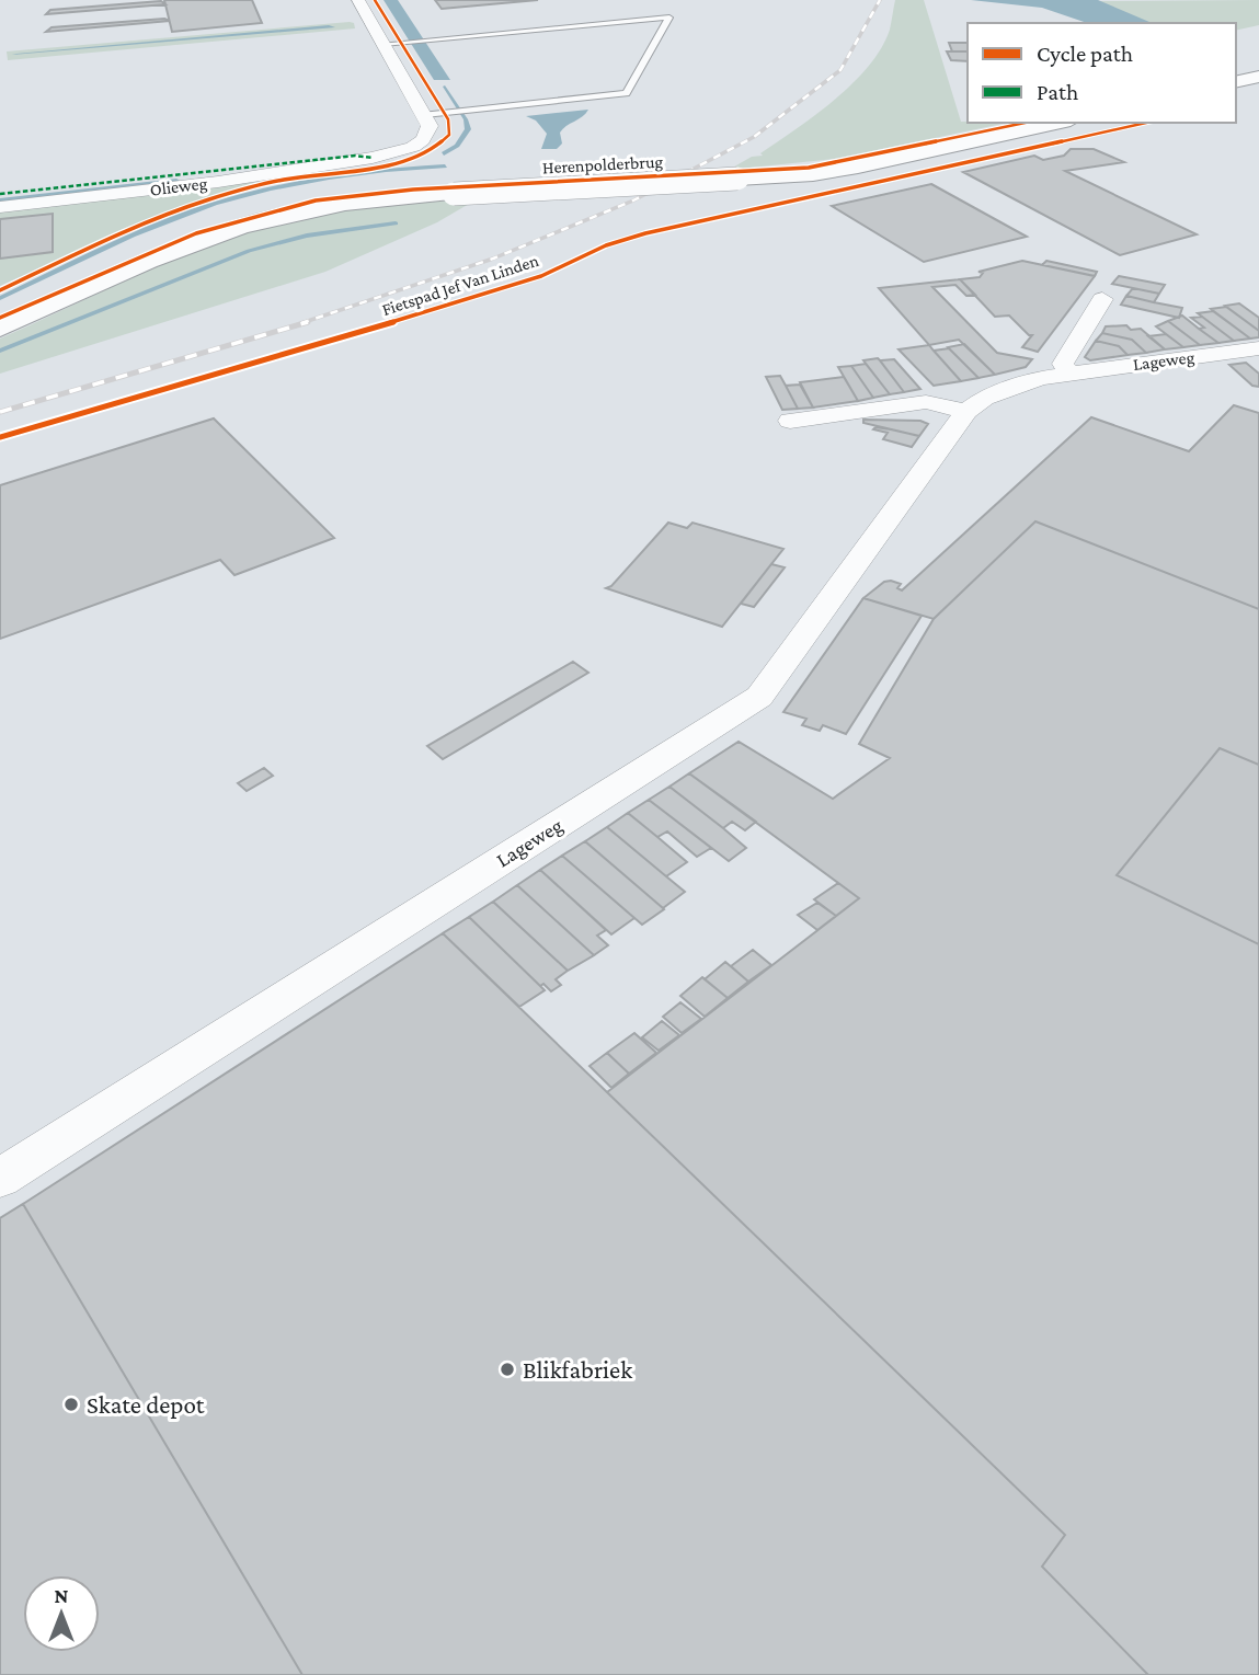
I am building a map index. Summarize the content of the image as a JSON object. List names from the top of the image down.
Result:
{
  "streets": {
    "street": ["Herenpolderbrug", "Olieweg", "Lageweg"],
    "cycle path": ["Fietspad Jef Van Linden"]
  },
  "places": ["Blikfabriek", "Skate depot"],
  "legend": ["Cycle path", "Path"],
  "north": "top"
}
